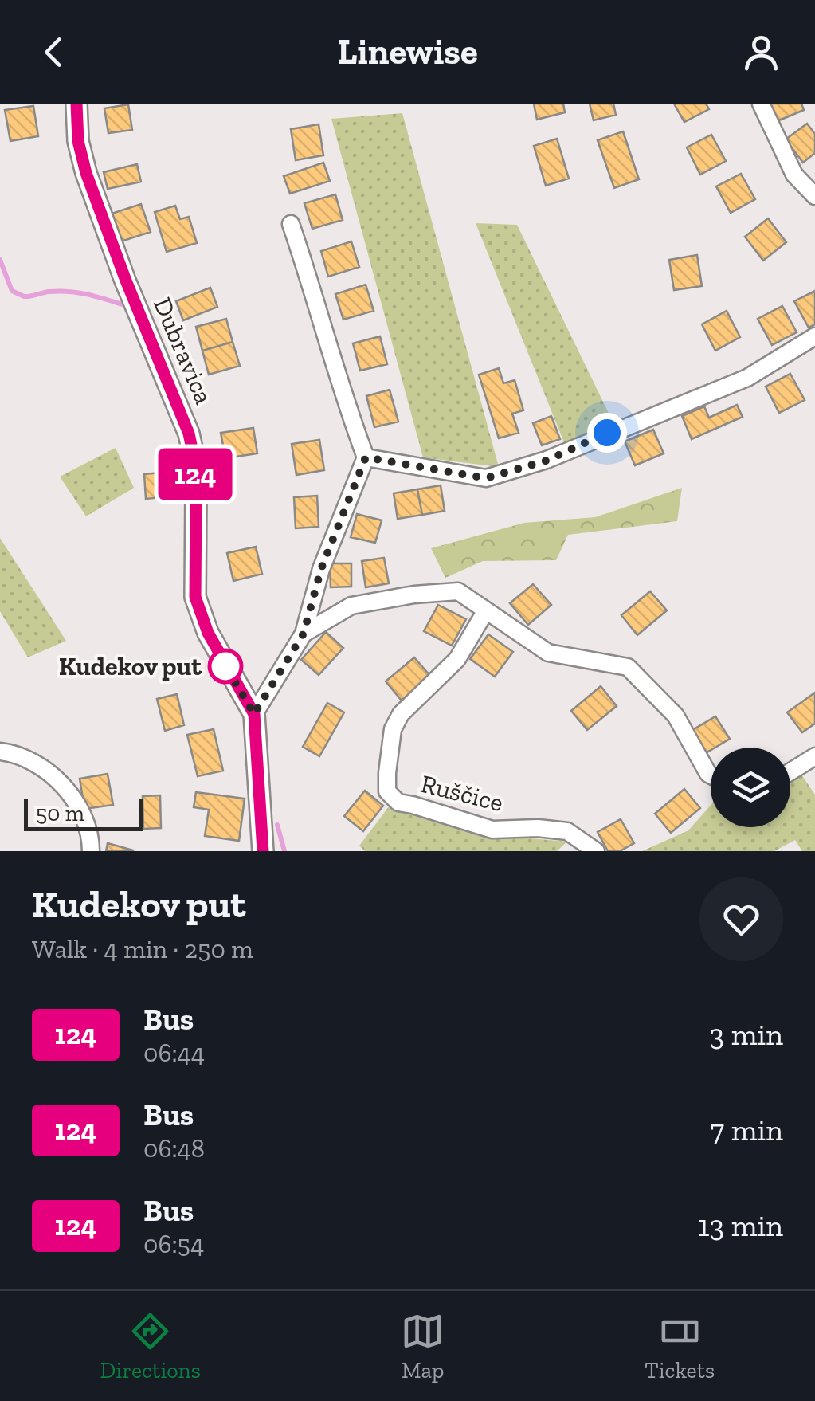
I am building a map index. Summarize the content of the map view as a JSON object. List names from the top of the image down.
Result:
{
  "streets": {
    "street": ["Dubravica", "Ruščice"]
  },
  "places": ["Kudekov put"],
  "lines": ["bus line 124"],
  "scale_bar": "50 m",
  "page": {
    "header": "Linewise",
    "on_map": "124",
    "scale": "50 m",
    "heading": ["Kudekov put", "Walk · 4 min · 250 m"],
    "list": [
      {
        "mark": "124",
        "name": "Bus",
        "note": "06:44",
        "value": "3 min"
      },
      {
        "mark": "124",
        "name": "Bus",
        "note": "06:48",
        "value": "7 min"
      },
      {
        "mark": "124",
        "name": "Bus",
        "note": "06:54",
        "value": "13 min"
      }
    ],
    "tabs": ["Directions", "Map", "Tickets"]
  }
}
